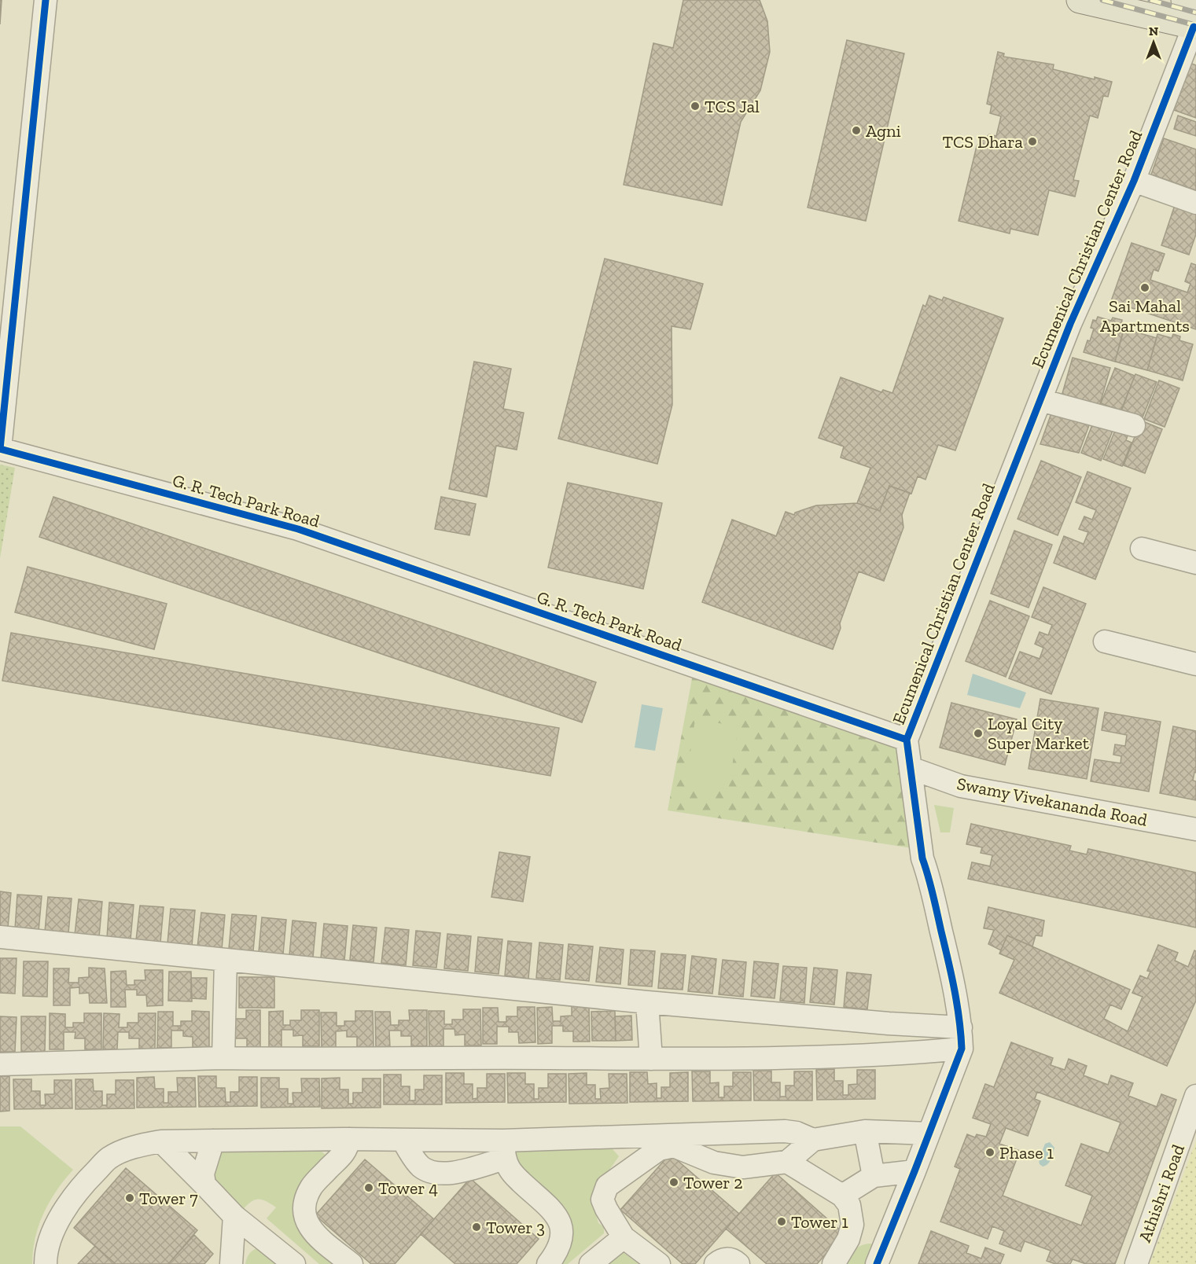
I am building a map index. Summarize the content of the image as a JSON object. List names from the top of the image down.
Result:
{
  "streets": {
    "street": [
      "Ecumenical Christian Center Road",
      "G. R. Tech Park Road",
      "Swamy Vivekananda Road",
      "Athishri Road"
    ]
  },
  "crossings": [
    ["Ecumenical Christian Center Road", "G. R. Tech Park Road"],
    ["Ecumenical Christian Center Road", "Swamy Vivekananda Road"]
  ],
  "places": [
    "TCS Jal",
    "Agni",
    "TCS Dhara",
    "Sai Mahal Apartments",
    "Loyal City Super Market",
    "Phase 1",
    "Tower 2",
    "Tower 4",
    "Tower 7",
    "Tower 1",
    "Tower 3"
  ],
  "north": "top"
}
